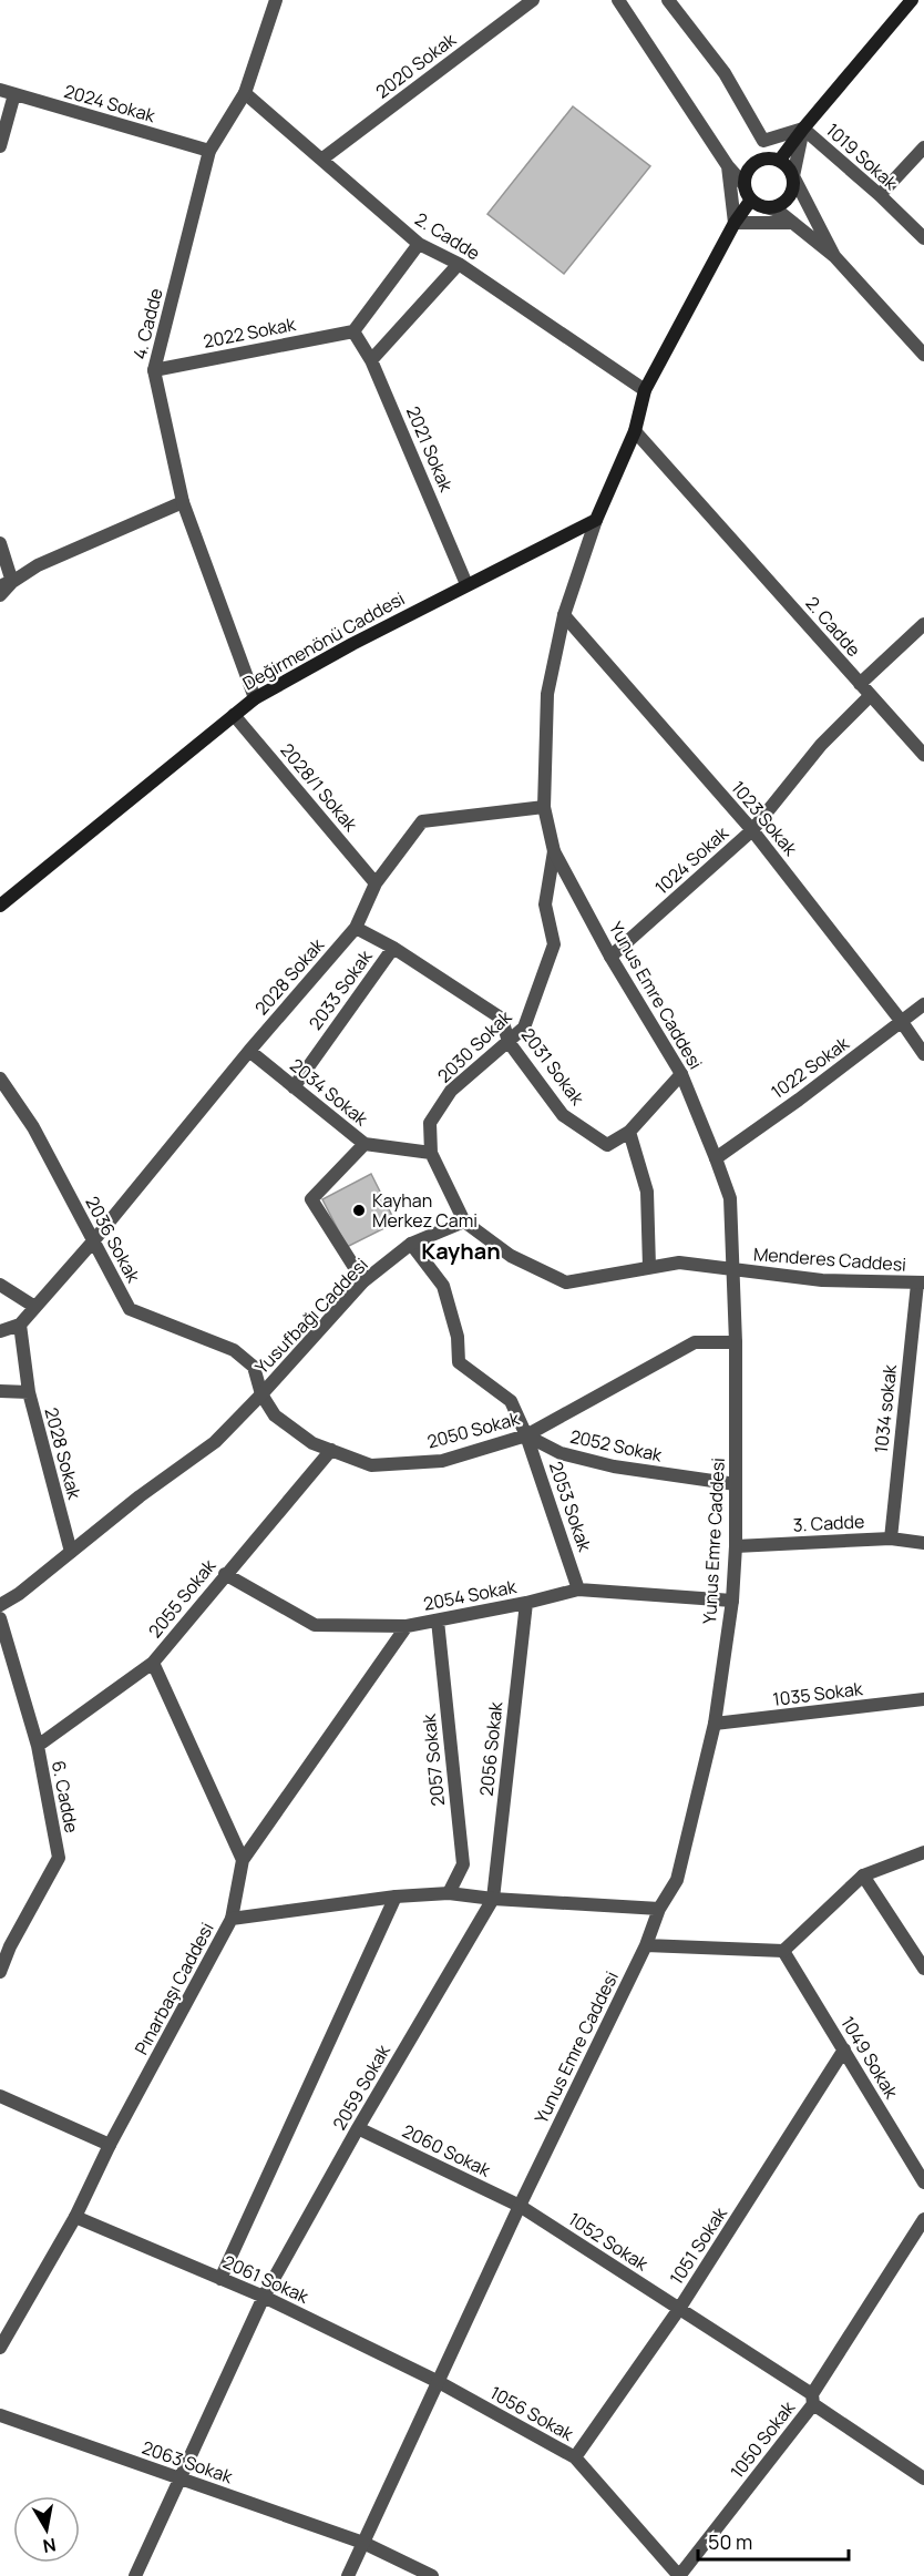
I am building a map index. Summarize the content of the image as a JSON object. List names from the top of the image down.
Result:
{
  "streets": {
    "main road": ["Değirmenönü Caddesi"],
    "street": [
      "2020 Sokak",
      "2024 Sokak",
      "1019 Sokak",
      "2. Cadde",
      "4. Cadde",
      "2022 Sokak",
      "2021 Sokak",
      "2028/1 Sokak",
      "1023 Sokak",
      "1024 Sokak",
      "2028 Sokak",
      "2033 Sokak",
      "Yunus Emre Caddesi",
      "2030 Sokak",
      "2031 Sokak",
      "1022 Sokak",
      "2034 Sokak",
      "2036 Sokak",
      "Menderes Caddesi",
      "Yusufbağı Caddesi",
      "1034 sokak",
      "2050 Sokak",
      "2052 Sokak",
      "2053 Sokak",
      "3. Cadde",
      "2054 Sokak",
      "2055 Sokak",
      "1035 Sokak",
      "2056 Sokak",
      "2057 Sokak",
      "6. Cadde",
      "Pınarbaşı Caddesi",
      "1049 Sokak",
      "2059 Sokak",
      "2060 Sokak",
      "1052 Sokak",
      "1051 Sokak",
      "2061 Sokak",
      "1056 Sokak",
      "1050 Sokak",
      "2063 Sokak"
    ]
  },
  "crossings": [
    ["2020 Sokak", "2. Cadde"],
    ["2024 Sokak", "4. Cadde"],
    ["2. Cadde", "4. Cadde"],
    ["2. Cadde", "1024 Sokak"],
    ["4. Cadde", "2022 Sokak"],
    ["4. Cadde", "Değirmenönü Caddesi"],
    ["2022 Sokak", "2021 Sokak"],
    ["2021 Sokak", "Değirmenönü Caddesi"],
    ["Değirmenönü Caddesi", "2028/1 Sokak"],
    ["Değirmenönü Caddesi", "Yunus Emre Caddesi"],
    ["2028/1 Sokak", "2028 Sokak"],
    ["1023 Sokak", "1024 Sokak"],
    ["1023 Sokak", "Yunus Emre Caddesi"],
    ["1023 Sokak", "1022 Sokak"],
    ["1024 Sokak", "Yunus Emre Caddesi"],
    ["2028 Sokak", "Yunus Emre Caddesi"],
    ["2028 Sokak", "2031 Sokak"],
    ["2028 Sokak", "2034 Sokak"],
    ["2028 Sokak", "2036 Sokak"],
    ["2028 Sokak", "Yusufbağı Caddesi"],
    ["2033 Sokak", "2031 Sokak"],
    ["2033 Sokak", "2034 Sokak"],
    ["Yunus Emre Caddesi", "2030 Sokak"],
    ["Yunus Emre Caddesi", "1022 Sokak"],
    ["Yunus Emre Caddesi", "Menderes Caddesi"],
    ["Yunus Emre Caddesi", "2050 Sokak"],
    ["Yunus Emre Caddesi", "2052 Sokak"],
    ["Yunus Emre Caddesi", "3. Cadde"],
    ["Yunus Emre Caddesi", "2054 Sokak"],
    ["Yunus Emre Caddesi", "1035 Sokak"],
    ["Yunus Emre Caddesi", "Pınarbaşı Caddesi"],
    ["Yunus Emre Caddesi", "2060 Sokak"],
    ["Yunus Emre Caddesi", "1052 Sokak"],
    ["Yunus Emre Caddesi", "2061 Sokak"],
    ["Yunus Emre Caddesi", "1056 Sokak"],
    ["Yunus Emre Caddesi", "2063 Sokak"],
    ["2030 Sokak", "2031 Sokak"],
    ["2030 Sokak", "2034 Sokak"],
    ["2030 Sokak", "Yusufbağı Caddesi"],
    ["2036 Sokak", "Yusufbağı Caddesi"],
    ["2036 Sokak", "2050 Sokak"],
    ["Menderes Caddesi", "1034 sokak"],
    ["Yusufbağı Caddesi", "2050 Sokak"],
    ["1034 sokak", "3. Cadde"],
    ["2050 Sokak", "2052 Sokak"],
    ["2050 Sokak", "2053 Sokak"],
    ["2050 Sokak", "2055 Sokak"],
    ["2052 Sokak", "2053 Sokak"],
    ["2053 Sokak", "2054 Sokak"],
    ["2054 Sokak", "2055 Sokak"],
    ["2054 Sokak", "2056 Sokak"],
    ["2054 Sokak", "2057 Sokak"],
    ["2055 Sokak", "6. Cadde"],
    ["2056 Sokak", "Pınarbaşı Caddesi"],
    ["2056 Sokak", "2059 Sokak"],
    ["2057 Sokak", "Pınarbaşı Caddesi"],
    ["Pınarbaşı Caddesi", "2059 Sokak"],
    ["Pınarbaşı Caddesi", "2061 Sokak"],
    ["1049 Sokak", "1051 Sokak"],
    ["2059 Sokak", "2060 Sokak"],
    ["2059 Sokak", "2061 Sokak"],
    ["2059 Sokak", "2063 Sokak"],
    ["2060 Sokak", "1052 Sokak"],
    ["1052 Sokak", "1051 Sokak"],
    ["1052 Sokak", "1050 Sokak"],
    ["1051 Sokak", "1056 Sokak"],
    ["2061 Sokak", "1056 Sokak"],
    ["1056 Sokak", "1050 Sokak"]
  ],
  "districts": ["Kayhan"],
  "places": ["Kayhan Merkez Cami"],
  "scale_bar": "50 m",
  "north": "bottom"
}
